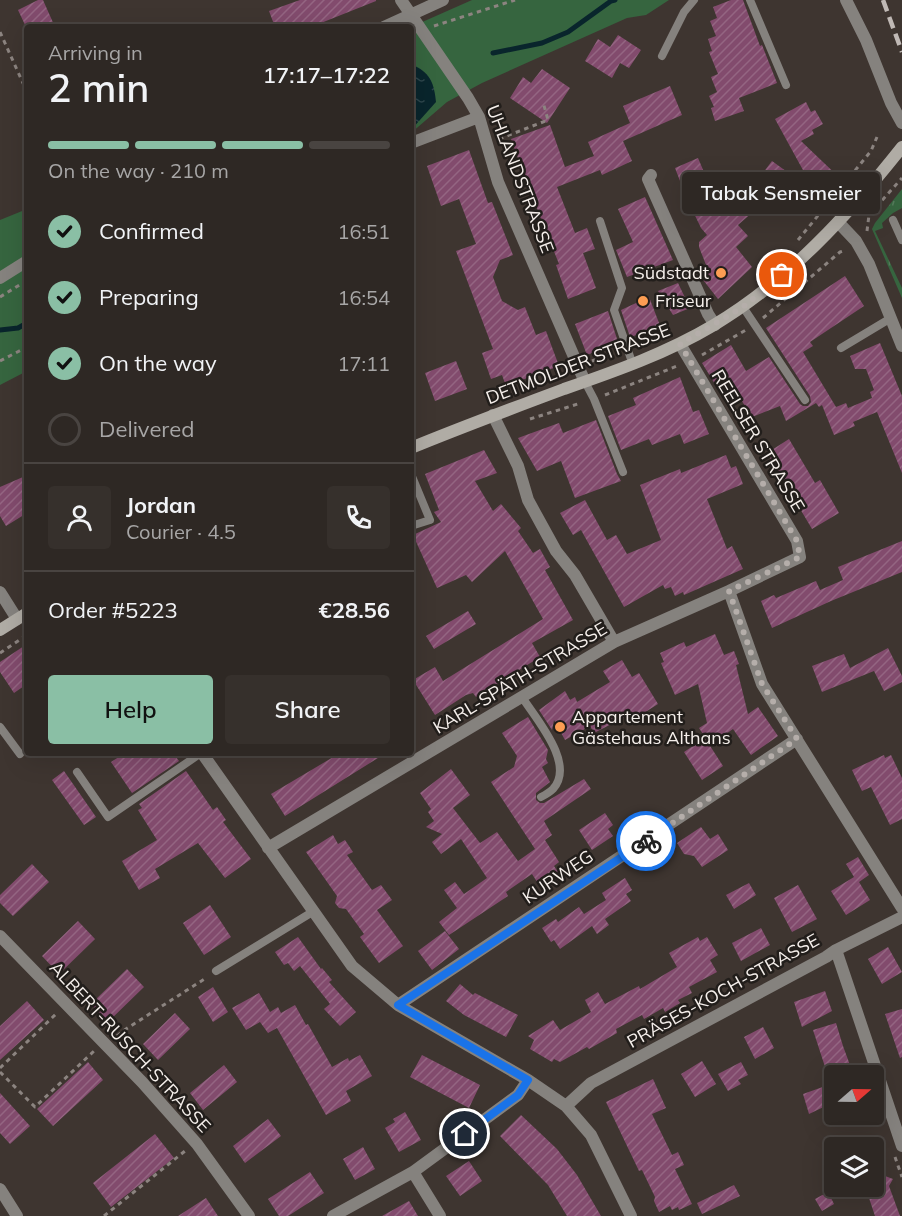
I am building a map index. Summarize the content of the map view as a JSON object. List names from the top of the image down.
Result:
{
  "streets": {
    "main road": ["DETMOLDER STRASSE"],
    "street": [
      "UHLANDSTRASSE",
      "REELSER STRASSE",
      "KARL-SPÄTH-STRASSE",
      "KURWEG",
      "PRÄSES-KOCH-STRASSE",
      "ALBERT-RUSCH-STRASSE"
    ]
  },
  "crossings": [
    ["UHLANDSTRASSE", "DETMOLDER STRASSE"],
    ["DETMOLDER STRASSE", "REELSER STRASSE"],
    ["REELSER STRASSE", "KARL-SPÄTH-STRASSE"]
  ],
  "places": [
    "Südstadt",
    "Tabak Sensmeier",
    "Friseur",
    "Appartement Gästehaus Althans"
  ],
  "north": "right",
  "page": {
    "heading": ["2 min", "Arriving in", "17:17–17:22"],
    "panel": [
      "Jordan",
      "Courier · 4.5",
      "Order #5223",
      "€28.56"
    ],
    "bar": "On the way · 210 m",
    "bubble": "Tabak Sensmeier",
    "list": [
      ["Confirmed", "16:51"],
      ["Preparing", "16:54"],
      ["On the way", "17:11"],
      "Delivered"
    ],
    "buttons": ["Help", "Share"]
  }
}
